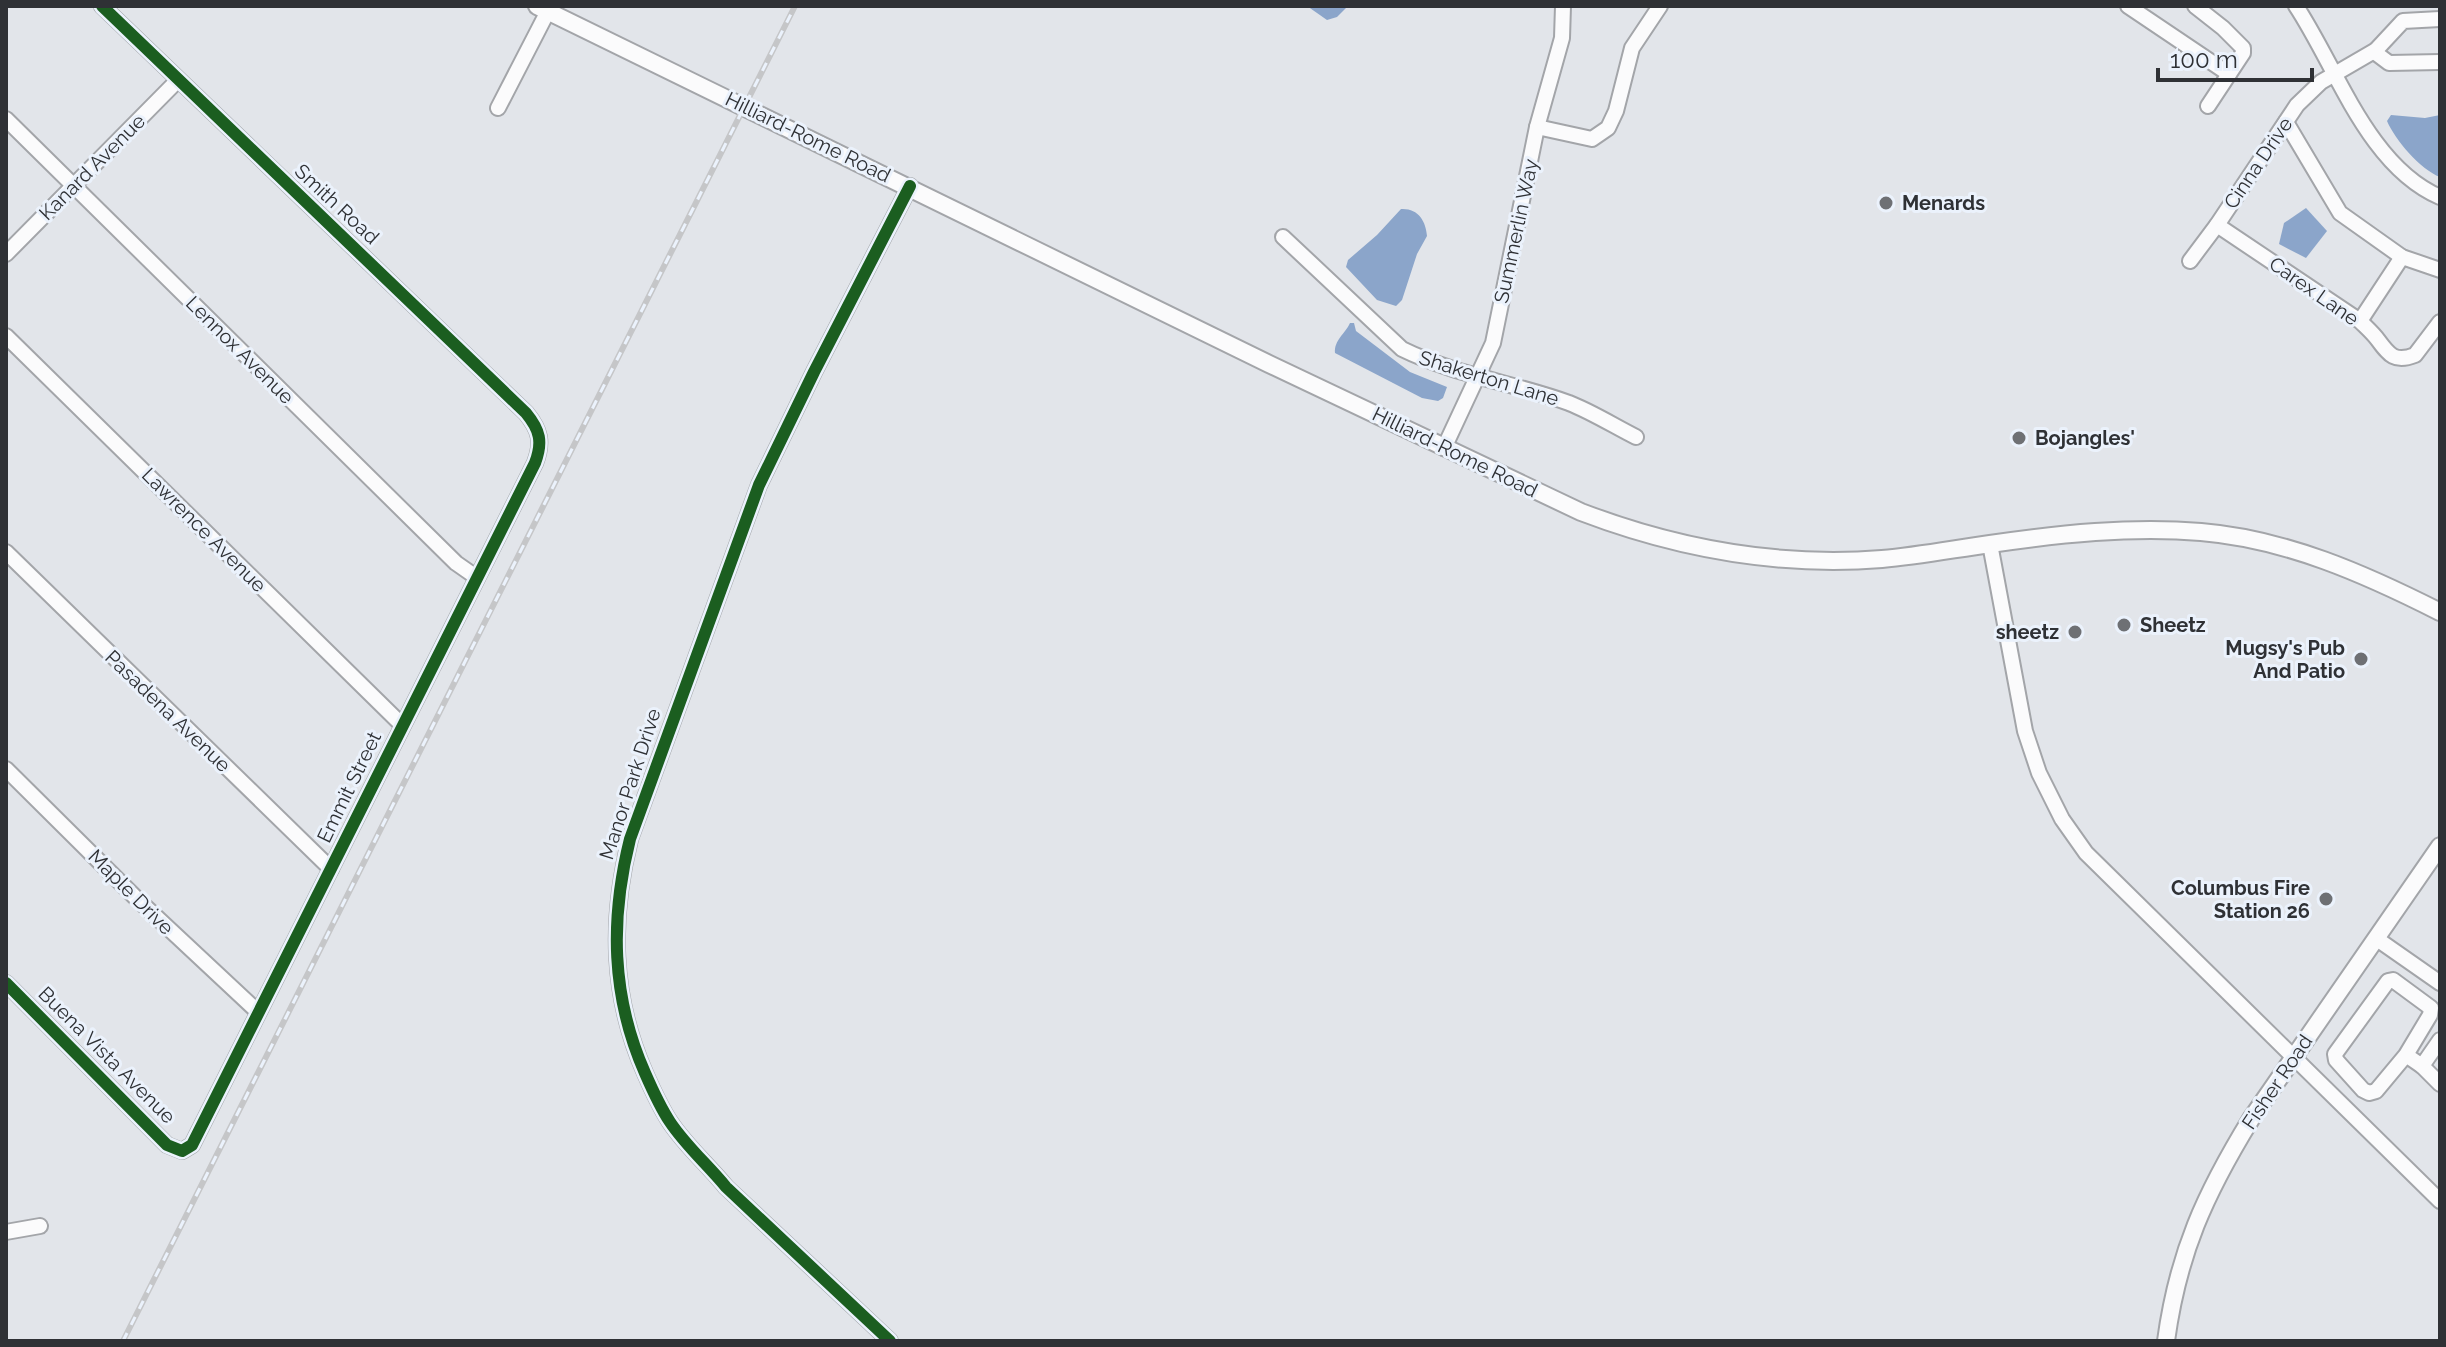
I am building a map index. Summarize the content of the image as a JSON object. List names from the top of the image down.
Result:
{
  "streets": {
    "main road": ["Hilliard-Rome Road", "Fisher Road"],
    "street": [
      "Cinna Drive",
      "Kanard Avenue",
      "Smith Road",
      "Summerlin Way",
      "Carex Lane",
      "Lennox Avenue",
      "Shakerton Lane",
      "Lawrence Avenue",
      "Pasadena Avenue",
      "Manor Park Drive",
      "Emmit Street",
      "Maple Drive",
      "Buena Vista Avenue"
    ]
  },
  "crossings": [
    ["Hilliard-Rome Road", "Summerlin Way"],
    ["Hilliard-Rome Road", "Manor Park Drive"],
    ["Cinna Drive", "Carex Lane"],
    ["Kanard Avenue", "Smith Road"],
    ["Kanard Avenue", "Lennox Avenue"],
    ["Smith Road", "Emmit Street"],
    ["Summerlin Way", "Shakerton Lane"],
    ["Lennox Avenue", "Emmit Street"],
    ["Lawrence Avenue", "Emmit Street"],
    ["Pasadena Avenue", "Emmit Street"],
    ["Emmit Street", "Maple Drive"],
    ["Emmit Street", "Buena Vista Avenue"]
  ],
  "places": [
    "Menards",
    "Bojangles'",
    "Sheetz",
    "sheetz",
    "Mugsy's Pub And Patio",
    "Columbus Fire Station 26"
  ],
  "scale_bar": "100 m"
}
